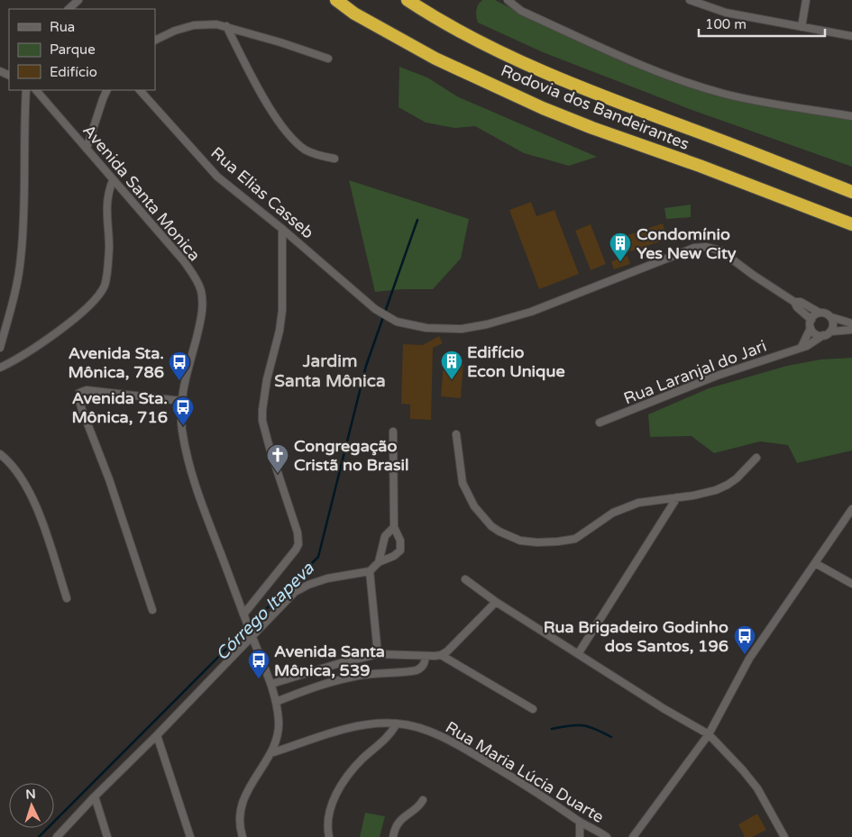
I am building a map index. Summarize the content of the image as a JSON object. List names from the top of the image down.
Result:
{
  "streets": {
    "highway": ["Rodovia dos Bandeirantes"],
    "street": [
      "Avenida Santa Monica",
      "Rua Elias Casseb",
      "Rua Laranjal do Jari",
      "Rua Maria Lúcia Duarte"
    ]
  },
  "crossings": [
    ["Avenida Santa Monica", "Rua Maria Lúcia Duarte"]
  ],
  "districts": ["Jardim Santa Mônica"],
  "water": ["Córrego Itapeva"],
  "places": {
    "building": ["Condomínio Yes New City", "Edifício Econ Unique"],
    "bus stop": [
      "Avenida Sta. Mônica, 786",
      "Avenida Sta. Mônica, 716",
      "Rua Brigadeiro Godinho dos Santos, 196",
      "Avenida Santa Mônica, 539"
    ],
    "church": ["Congregação Cristã no Brasil"]
  },
  "legend": ["Rua", "Parque", "Edifício"],
  "scale_bar": "100 m",
  "north": "top"
}
